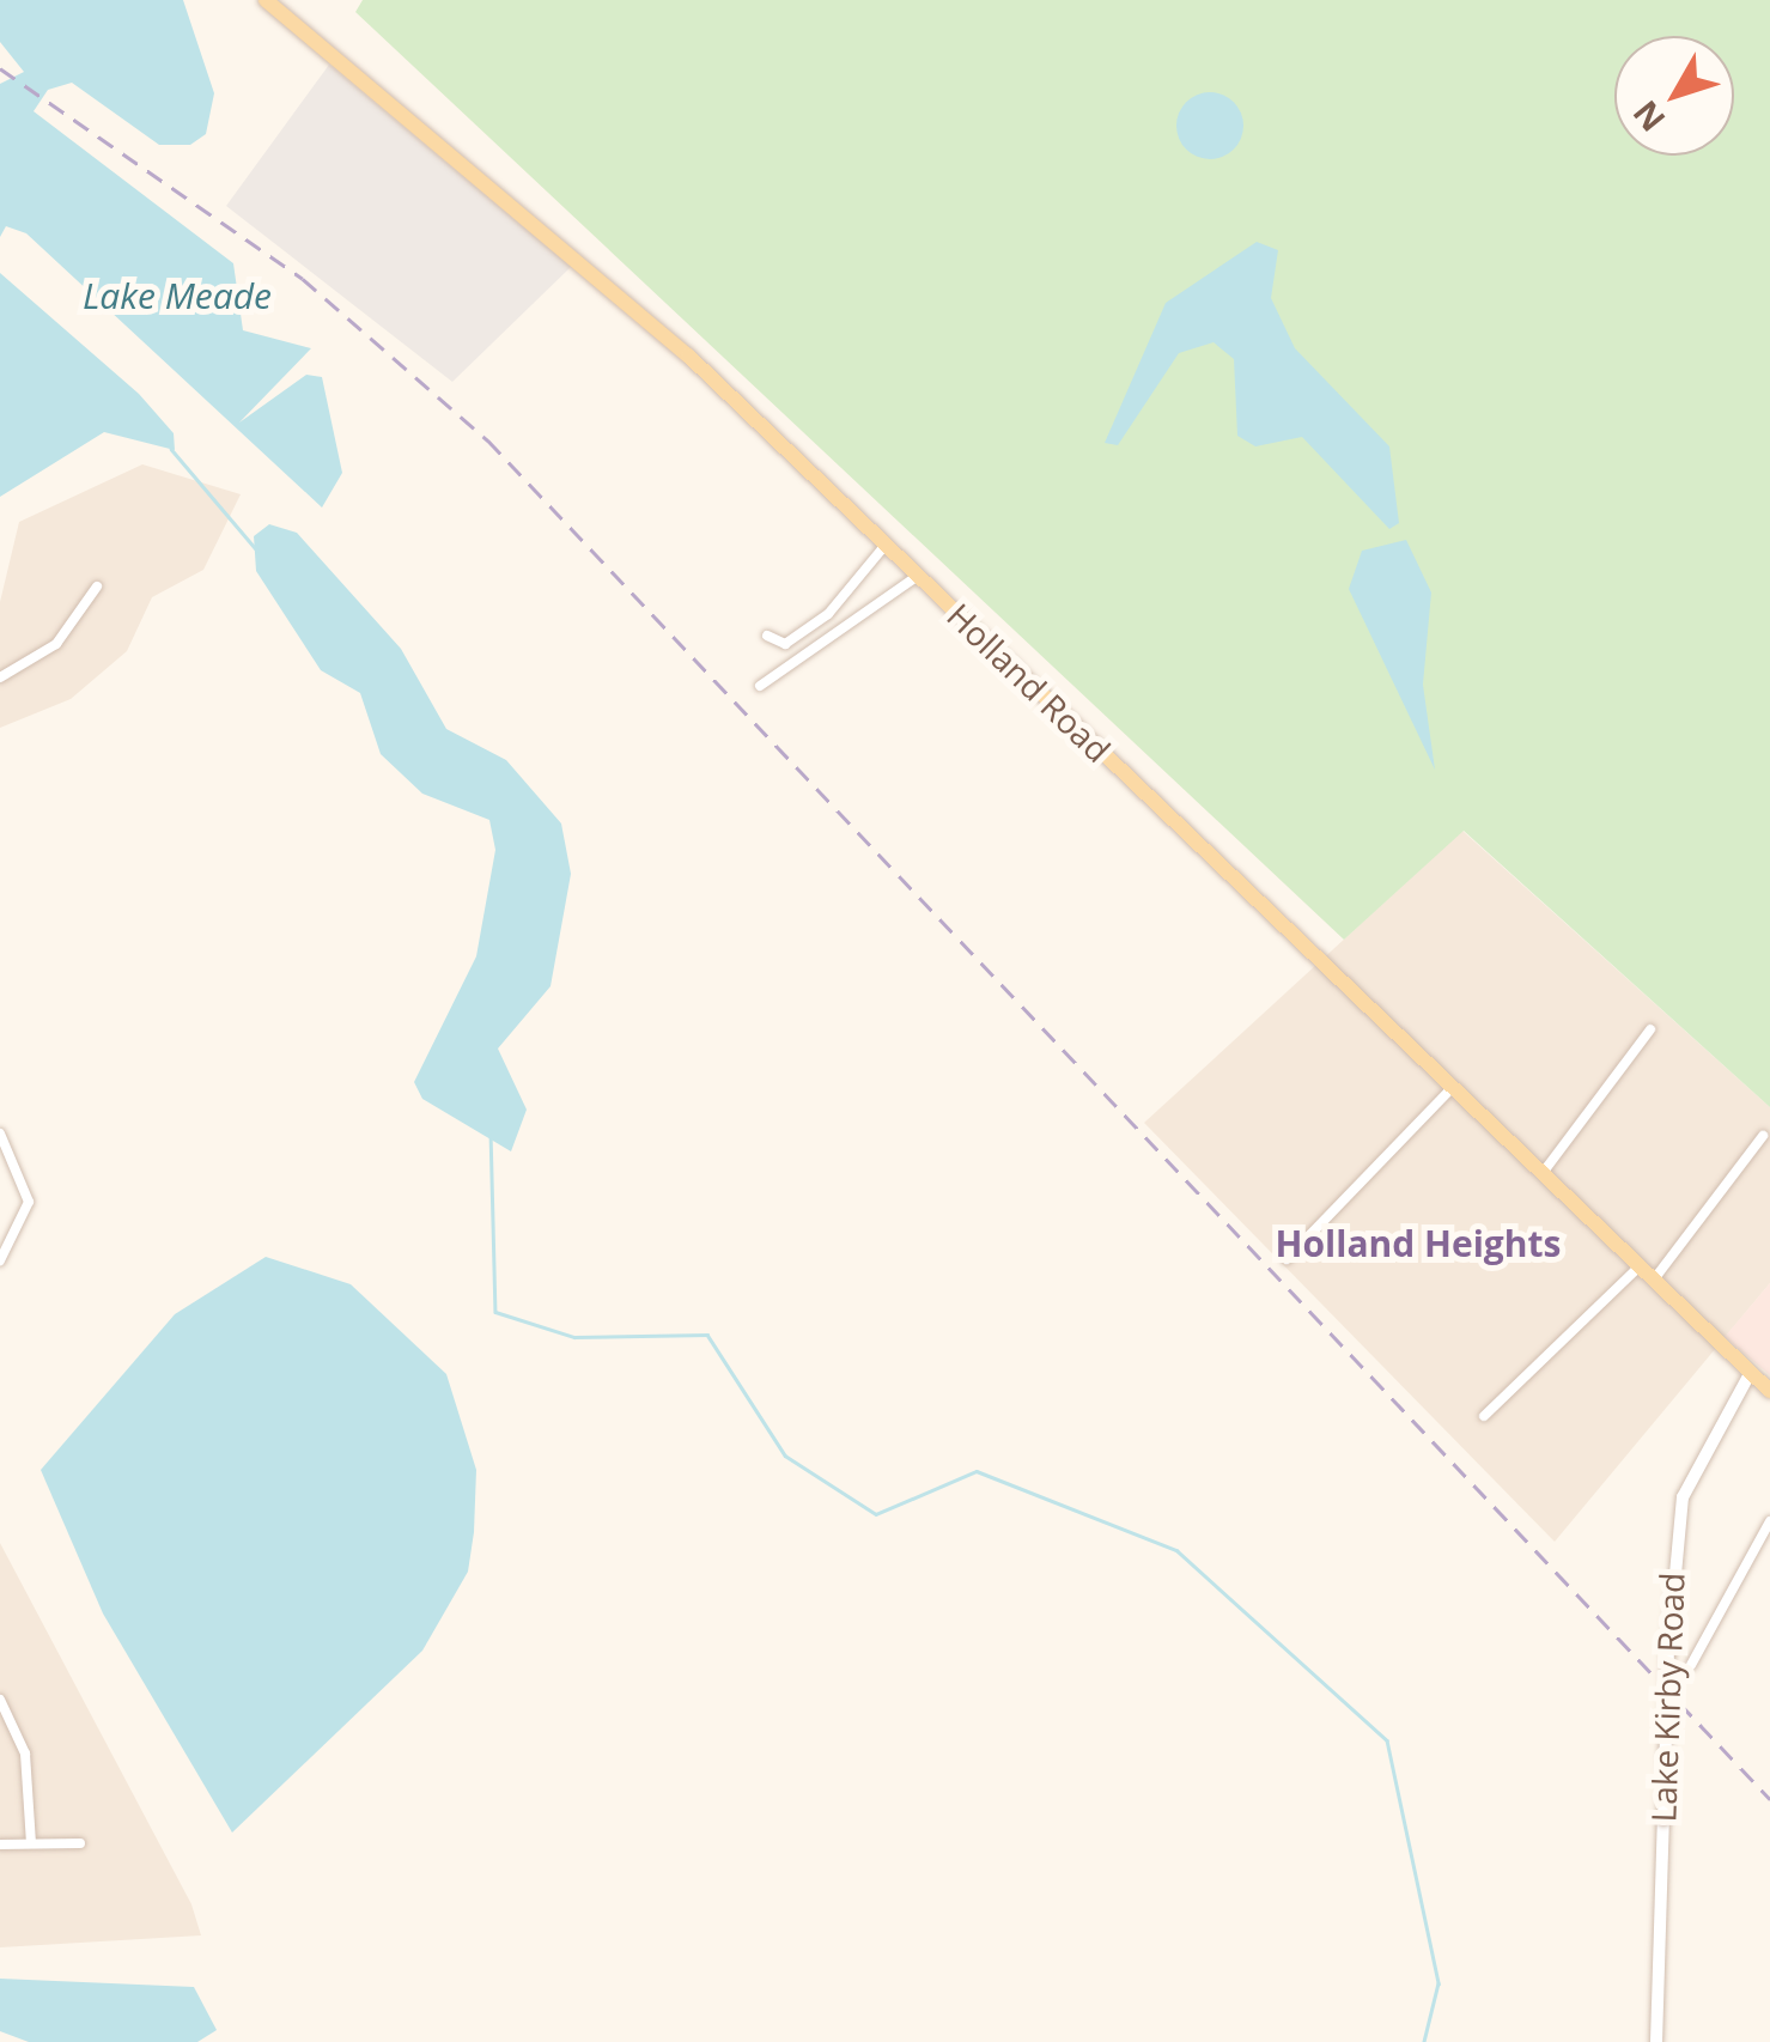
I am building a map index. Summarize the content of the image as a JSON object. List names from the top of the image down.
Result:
{
  "streets": {
    "main road": ["Holland Road"],
    "street": ["Lake Kirby Road"]
  },
  "crossings": [
    ["Holland Road", "Lake Kirby Road"]
  ],
  "districts": ["Holland Heights"],
  "water": ["Lake Meade"],
  "north": "bottom left"
}
